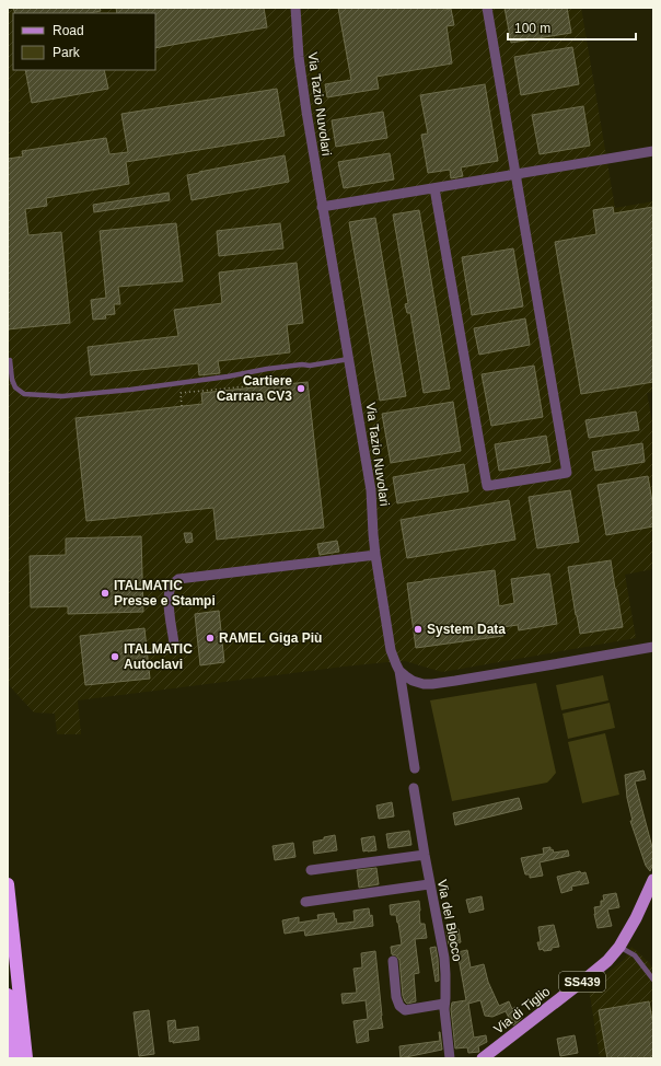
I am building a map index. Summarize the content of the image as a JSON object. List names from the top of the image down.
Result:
{
  "streets": {
    "main road": ["SS439", "Via di Tiglio"],
    "street": ["Via Tazio Nuvolari", "Via del Blocco"]
  },
  "places": [
    "Cartiere Carrara CV3",
    "ITALMATIC Presse e Stampi",
    "System Data",
    "RAMEL Giga Più",
    "ITALMATIC Autoclavi"
  ],
  "legend": ["Road", "Park"],
  "scale_bar": "100 m"
}
